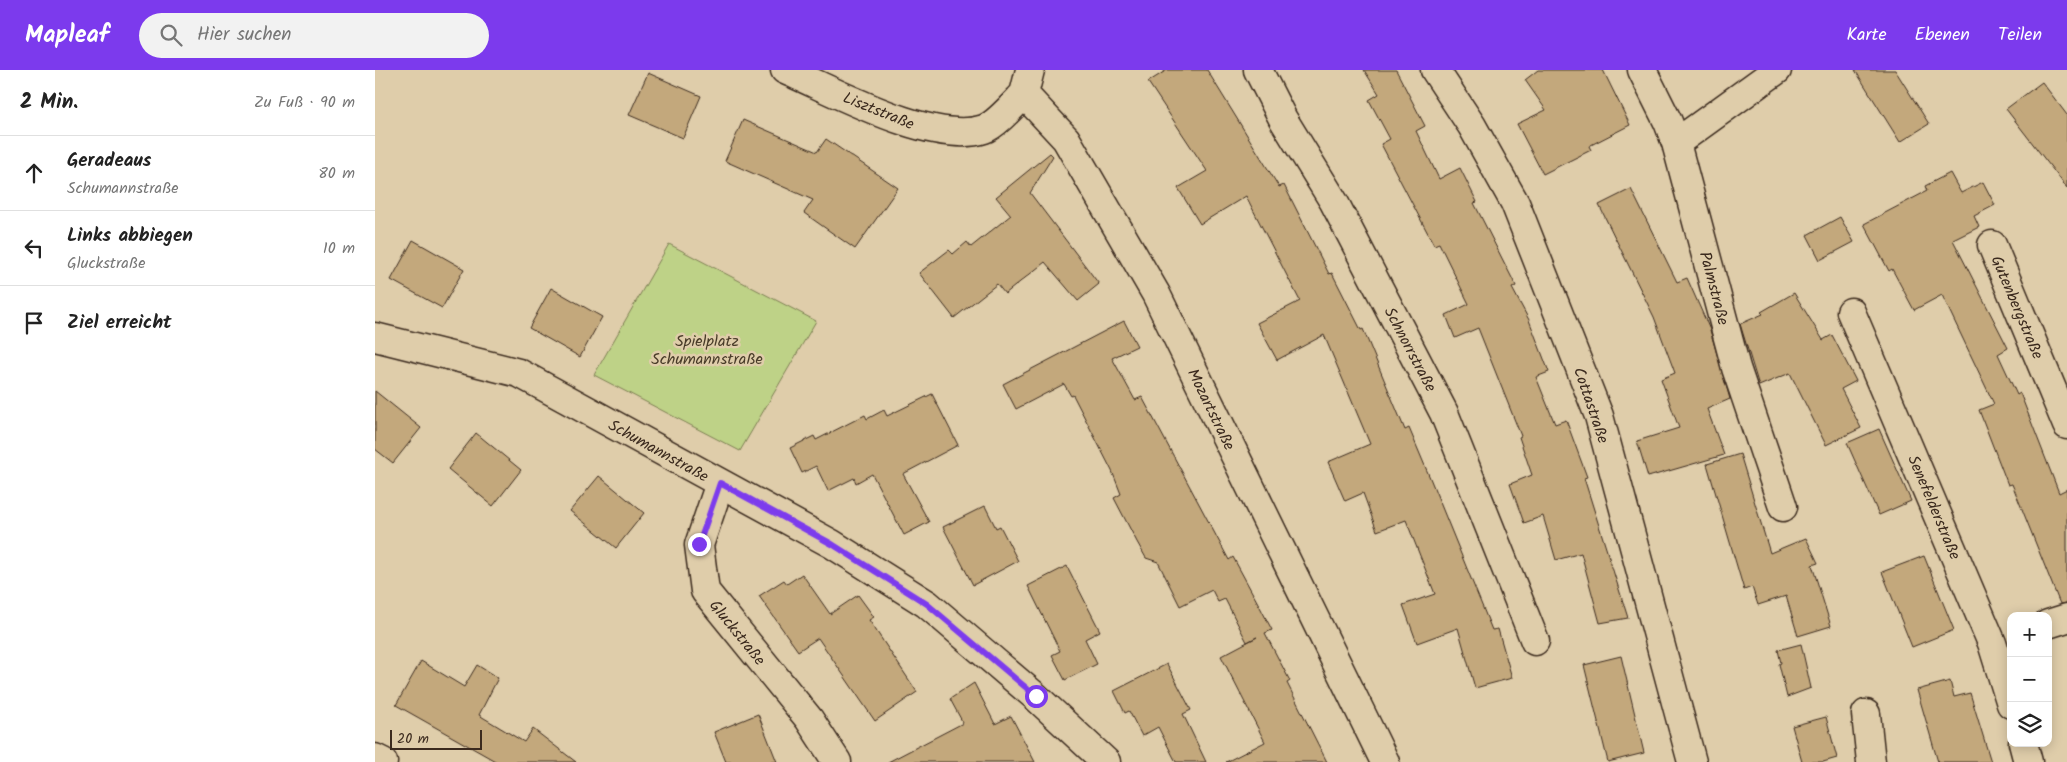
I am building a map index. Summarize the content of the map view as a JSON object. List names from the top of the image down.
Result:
{
  "streets": {
    "street": [
      "Lisztstraße",
      "Palmstraße",
      "Gutenbergstraße",
      "Schnorrstraße",
      "Cottastraße",
      "Mozartstraße",
      "Schumannstraße",
      "Senefelderstraße",
      "Gluckstraße"
    ]
  },
  "crossings": [
    ["Lisztstraße", "Mozartstraße"],
    ["Schumannstraße", "Gluckstraße"]
  ],
  "parks": ["Spielplatz Schumannstraße"],
  "scale_bar": "20 m",
  "page": {
    "header": "Mapleaf",
    "search": "Hier suchen",
    "nav": ["Karte", "Ebenen", "Teilen"],
    "heading": ["2 Min.", "Zu Fuß · 90 m"],
    "list": [
      ["Geradeaus", "Schumannstraße", "80 m"],
      ["Links abbiegen", "Gluckstraße", "10 m"],
      "Ziel erreicht"
    ],
    "map_buttons": ["+", "−"],
    "scale": "20 m"
  }
}
